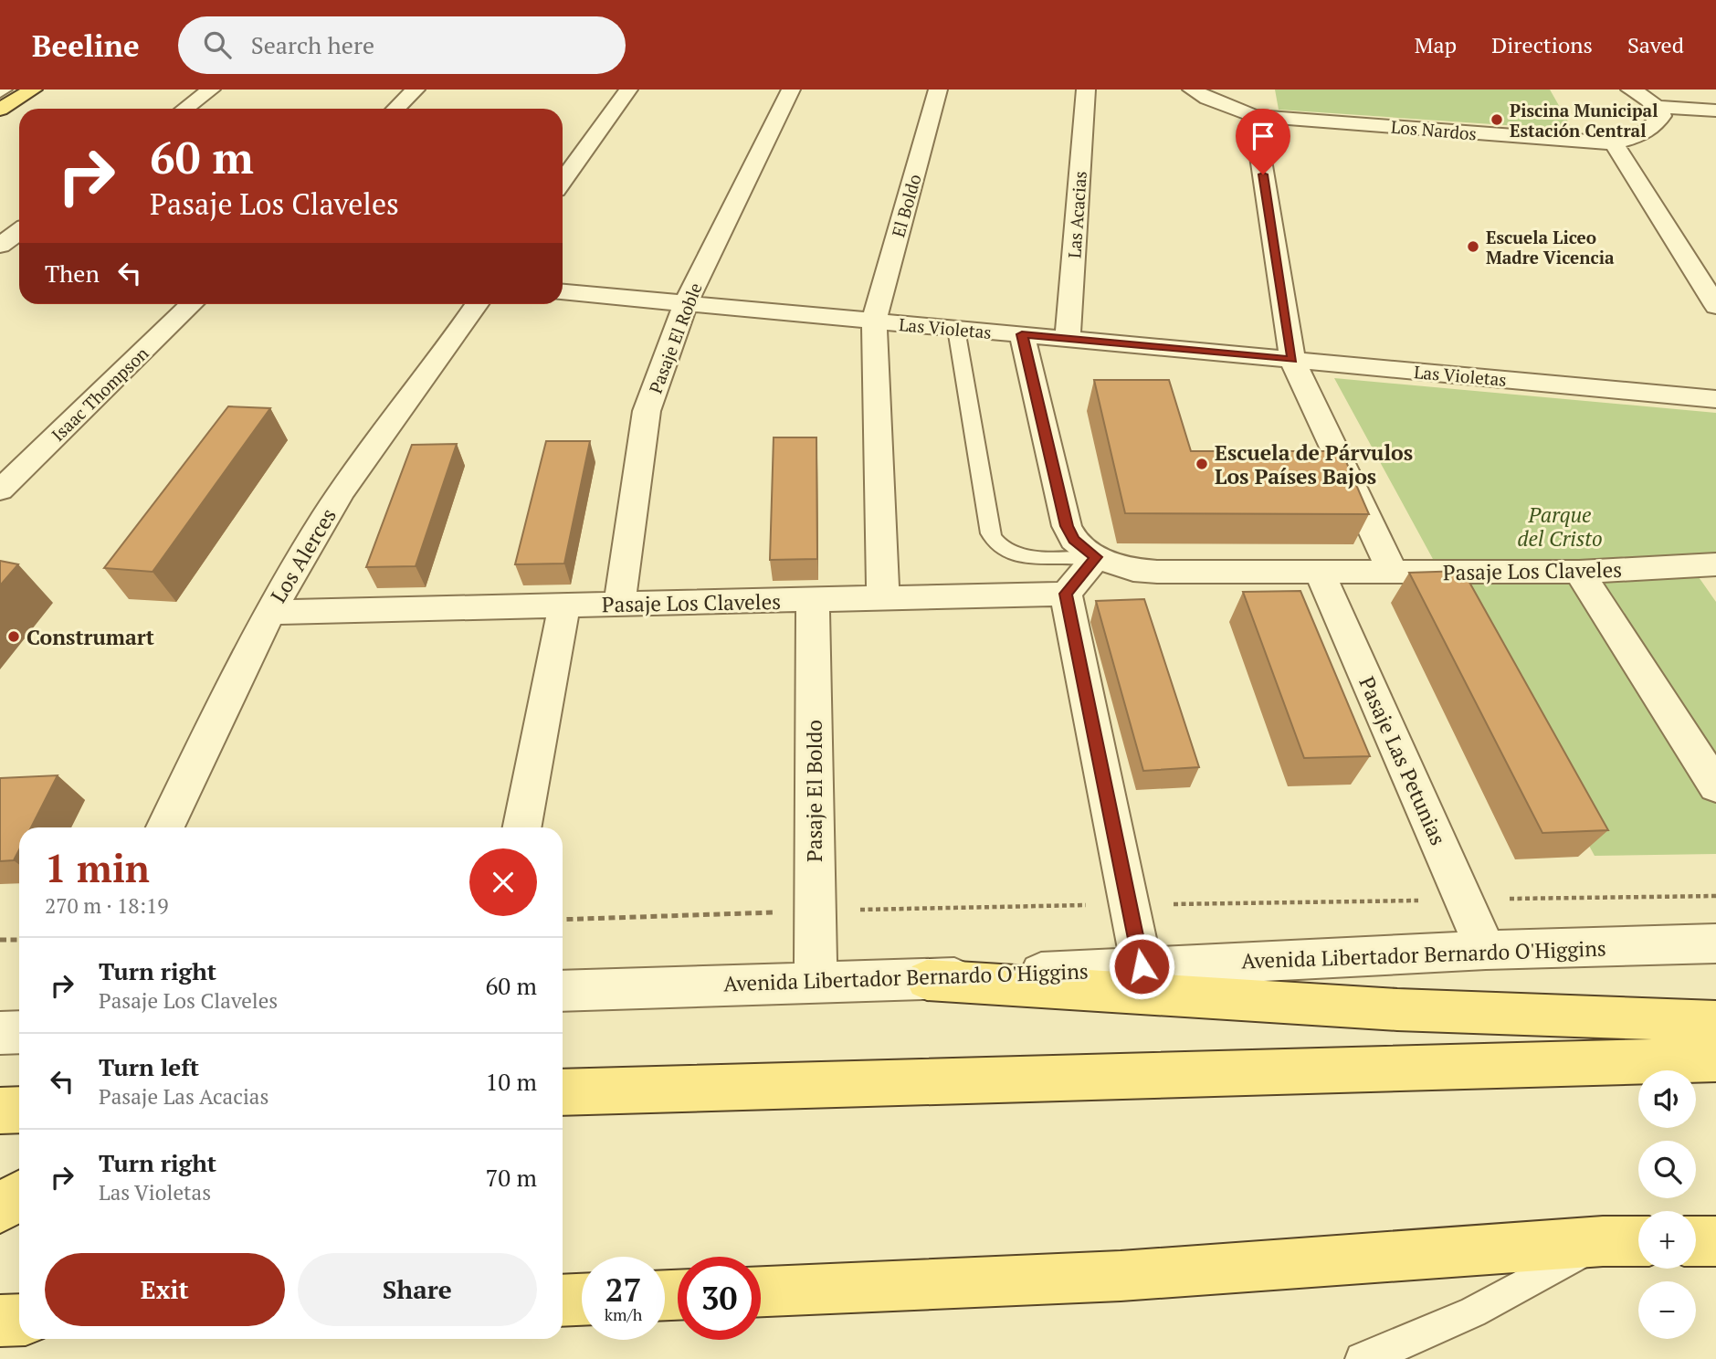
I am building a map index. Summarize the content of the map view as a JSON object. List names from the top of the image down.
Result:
{
  "streets": {
    "street": [
      "Los Nardos",
      "El Boldo",
      "Las Acacias",
      "Las Violetas",
      "Pasaje El Roble",
      "Isaac Thompson",
      "Los Alerces",
      "Pasaje Los Claveles",
      "Pasaje Las Petunias",
      "Pasaje El Boldo",
      "Avenida Libertador Bernardo O'Higgins"
    ]
  },
  "crossings": [
    ["El Boldo", "Las Violetas"],
    ["Las Acacias", "Las Violetas"],
    ["Las Violetas", "Pasaje El Roble"],
    ["Pasaje El Roble", "Pasaje Los Claveles"],
    ["Los Alerces", "Pasaje Los Claveles"],
    ["Pasaje Los Claveles", "Pasaje Las Petunias"],
    ["Pasaje Los Claveles", "Pasaje El Boldo"],
    ["Pasaje Las Petunias", "Avenida Libertador Bernardo O'Higgins"],
    ["Pasaje El Boldo", "Avenida Libertador Bernardo O'Higgins"]
  ],
  "parks": ["Parque del Cristo"],
  "places": [
    "Piscina Municipal Estación Central",
    "Escuela Liceo Madre Vicencia",
    "Escuela de Párvulos Los Países Bajos",
    "Construmart"
  ],
  "page": {
    "header": "Beeline",
    "search": "Search here",
    "nav": ["Map", "Directions", "Saved"],
    "turn": ["60 m", "Pasaje Los Claveles"],
    "then": "Then",
    "heading": ["1 min", "270 m · 18:19"],
    "list": [
      {
        "name": "Turn right",
        "note": "Pasaje Los Claveles",
        "value": "60 m"
      },
      {
        "name": "Turn left",
        "note": "Pasaje Las Acacias",
        "value": "10 m"
      },
      {
        "name": "Turn right",
        "note": "Las Violetas",
        "value": "70 m"
      }
    ],
    "map_buttons": ["+", "−"],
    "buttons": ["Exit", "Share"],
    "speed": "27 km/h",
    "limit": "30"
  }
}
